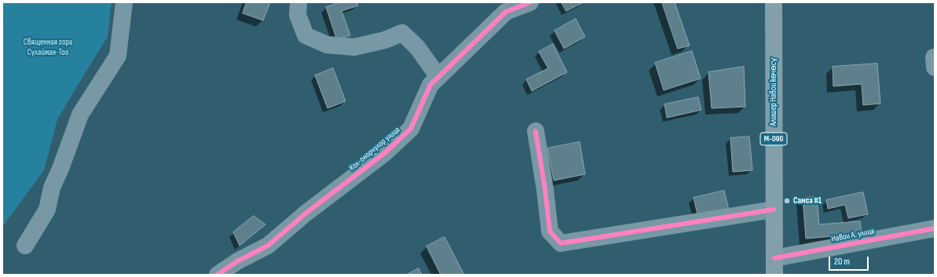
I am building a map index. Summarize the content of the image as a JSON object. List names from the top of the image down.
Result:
{
  "streets": {
    "main road": ["Алишер Навои көчөсү", "М-090"],
    "street": ["Кол-онорчулор улица", "Навои А. улица"]
  },
  "crossings": [
    ["Алишер Навои көчөсү", "Навои А. улица"]
  ],
  "parks": ["Священная гора Сулайман-Тоо"],
  "places": ["Самса #1"],
  "scale_bar": "20 m"
}
